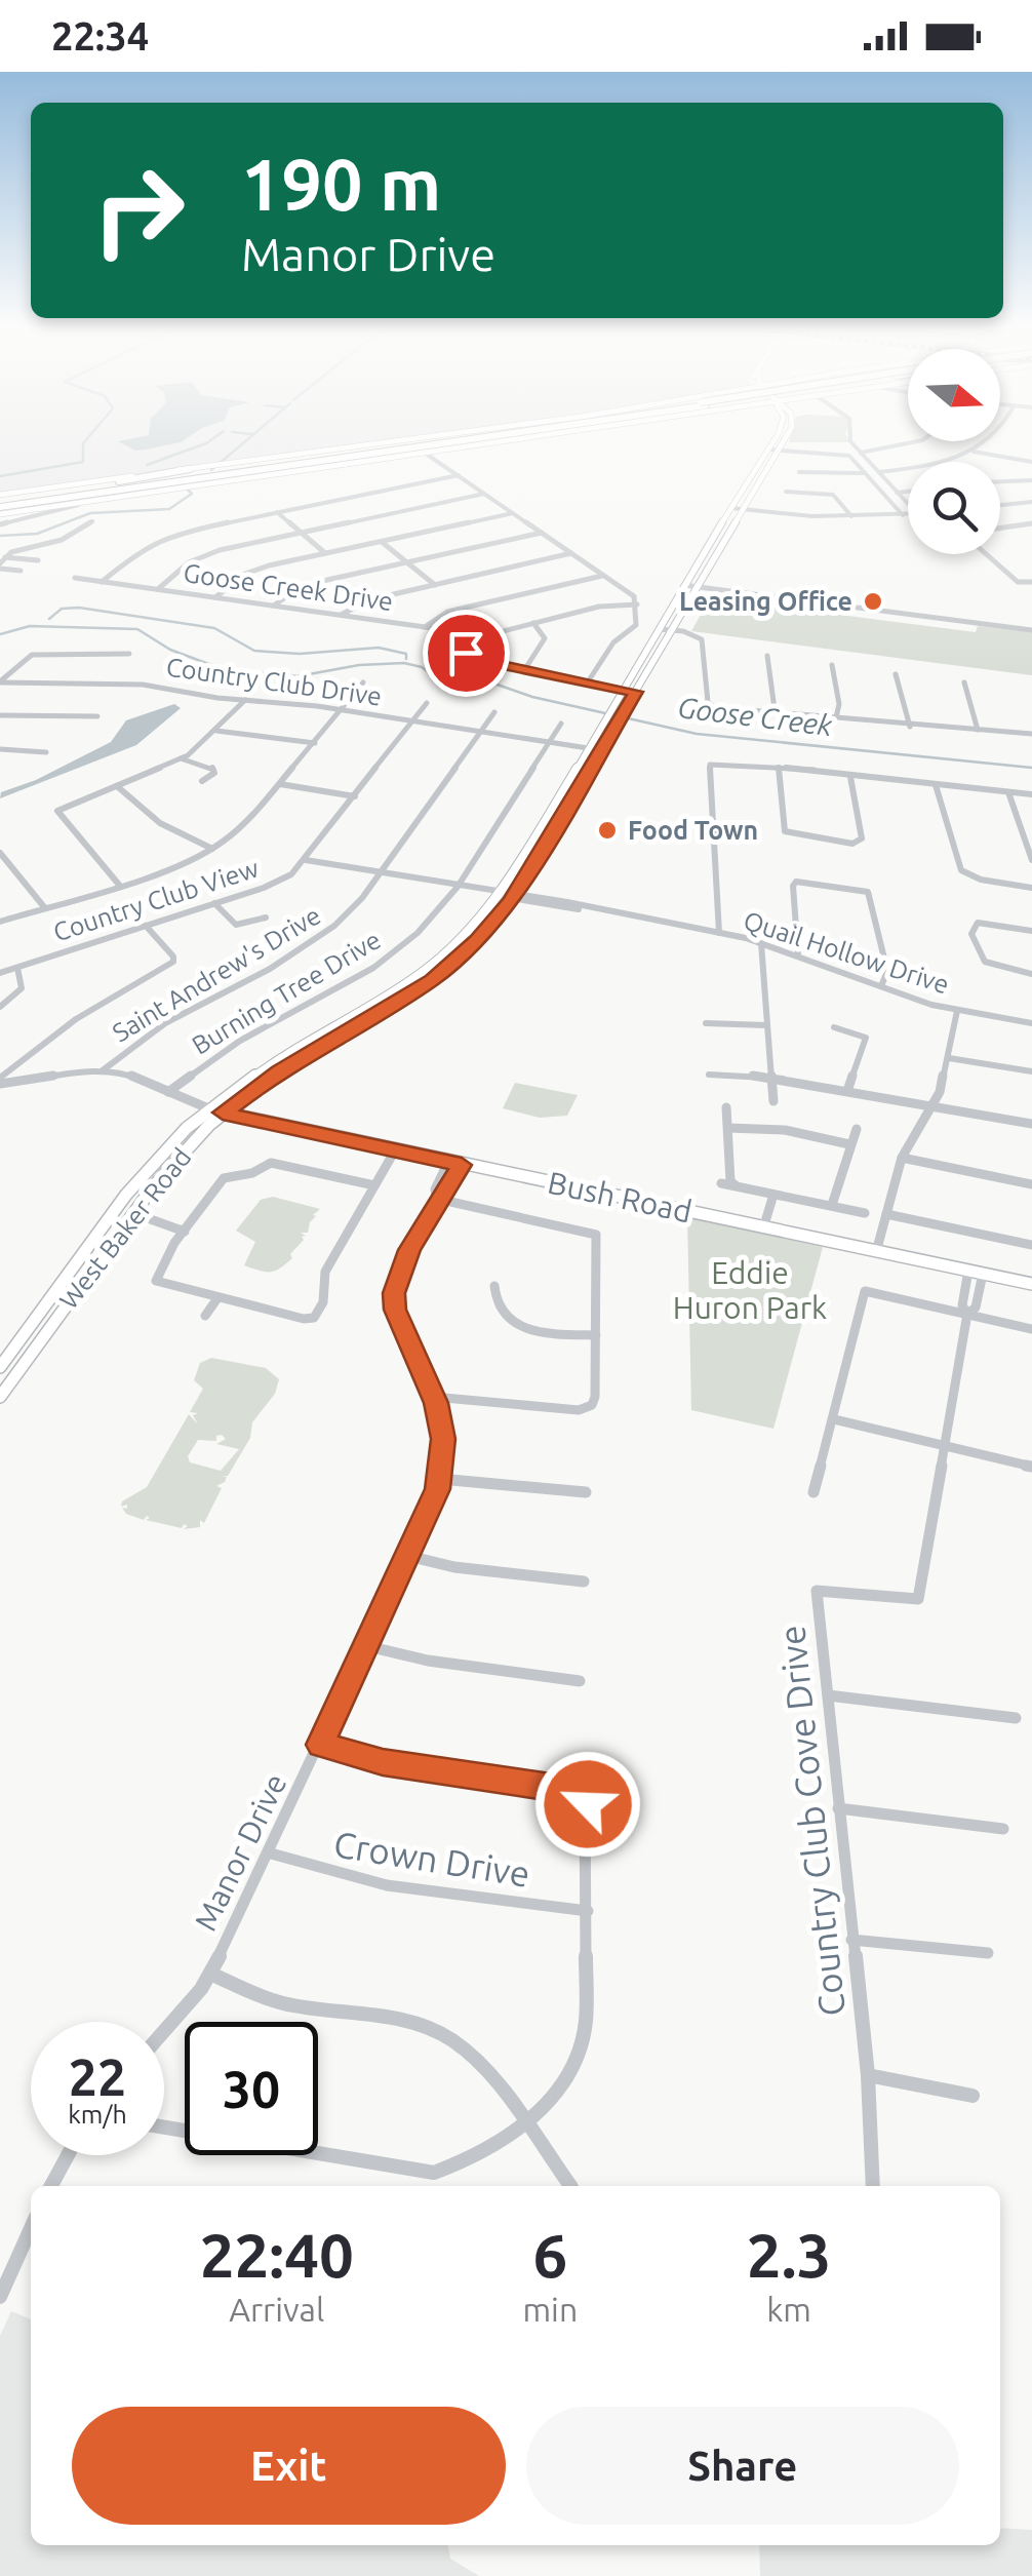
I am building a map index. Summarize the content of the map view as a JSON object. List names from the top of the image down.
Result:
{
  "streets": {
    "main road": ["Bush Road", "West Baker Road"],
    "street": [
      "Goose Creek Drive",
      "Country Club Drive",
      "Country Club View",
      "Quail Hollow Drive",
      "Saint Andrew's Drive",
      "Burning Tree Drive",
      "Country Club Cove Drive",
      "Manor Drive",
      "Crown Drive"
    ]
  },
  "crossings": [
    ["Country Club Drive", "Country Club View"],
    ["Country Club Drive", "Saint Andrew's Drive"],
    ["Country Club Drive", "Burning Tree Drive"],
    ["Country Club Drive", "West Baker Road"],
    ["Country Club View", "Quail Hollow Drive"],
    ["Quail Hollow Drive", "Saint Andrew's Drive"],
    ["Quail Hollow Drive", "Burning Tree Drive"],
    ["Quail Hollow Drive", "West Baker Road"],
    ["Bush Road", "West Baker Road"],
    ["Bush Road", "Country Club Cove Drive"],
    ["Bush Road", "Manor Drive"],
    ["Manor Drive", "Crown Drive"]
  ],
  "water": ["Goose Creek"],
  "parks": ["Eddie Huron Park"],
  "places": ["Leasing Office", "Food Town"],
  "north": "right",
  "page": {
    "status": "22:34",
    "turn": ["190 m", "Manor Drive"],
    "speed": "22 km/h",
    "limit": "30",
    "eta": [
      "22:40",
      "Arrival",
      "6",
      "min",
      "2.3",
      "km"
    ],
    "buttons": ["Exit", "Share"]
  }
}
